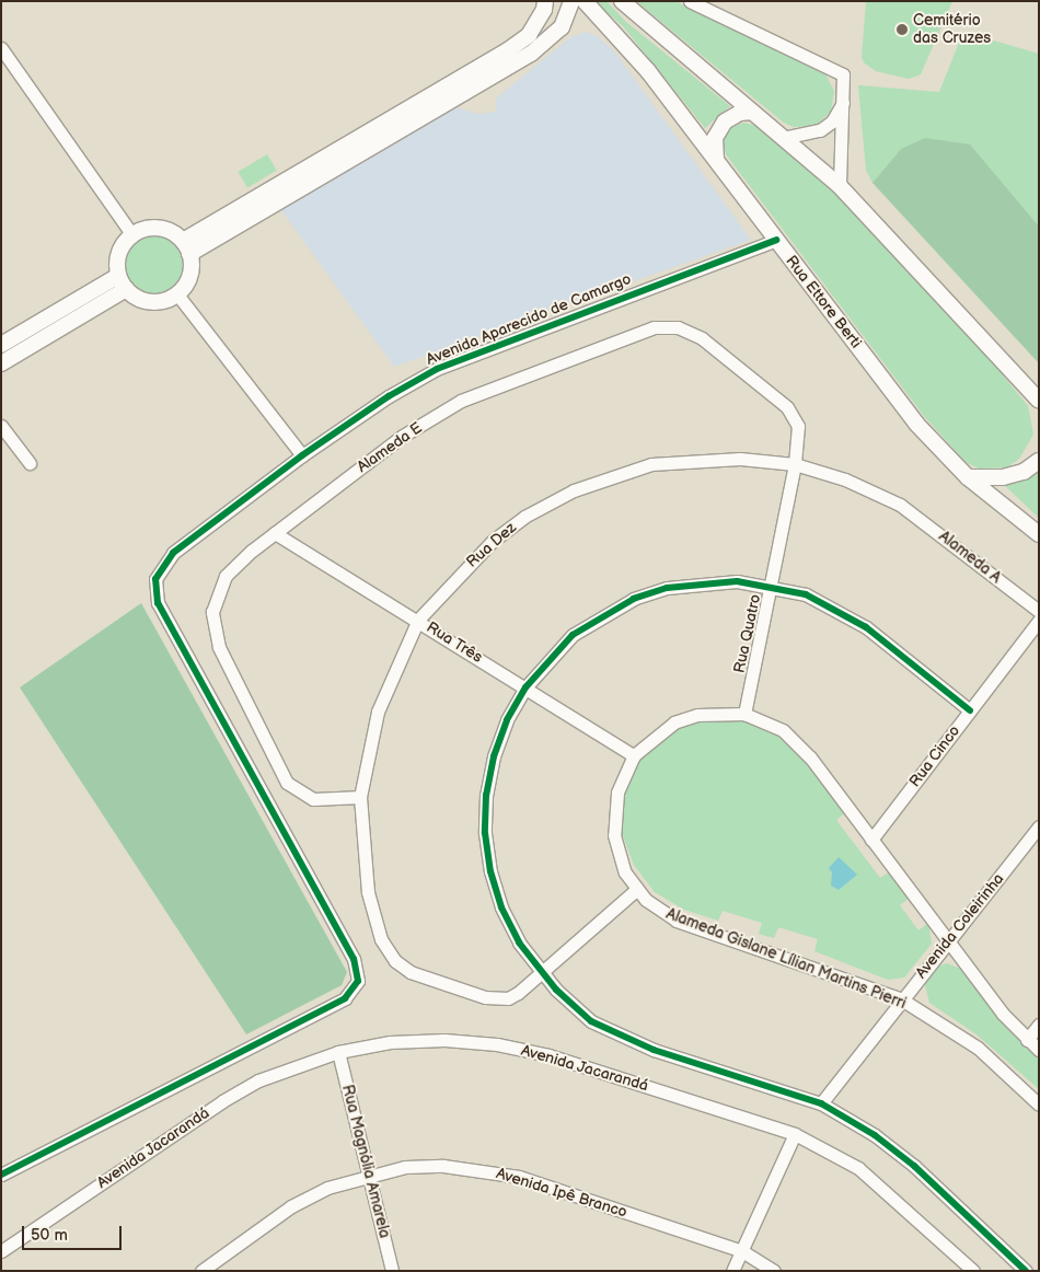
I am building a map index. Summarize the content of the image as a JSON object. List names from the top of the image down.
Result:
{
  "streets": {
    "street": [
      "Rua Ettore Berti",
      "Avenida Aparecido de Camargo",
      "Alameda E",
      "Rua Dez",
      "Alameda A",
      "Rua Quatro",
      "Rua Três",
      "Rua Cinco",
      "Avenida Coleirinha",
      "Alameda Gislane Lílian Martins Pierri",
      "Avenida Jacarandá",
      "Rua Magnólia Amarela",
      "Avenida Ipê Branco"
    ]
  },
  "crossings": [
    ["Rua Ettore Berti", "Avenida Aparecido de Camargo"],
    ["Alameda E", "Rua Dez"],
    ["Alameda E", "Rua Quatro"],
    ["Alameda E", "Rua Três"],
    ["Rua Dez", "Alameda A"],
    ["Rua Dez", "Rua Quatro"],
    ["Rua Dez", "Rua Três"],
    ["Rua Dez", "Alameda Gislane Lílian Martins Pierri"],
    ["Rua Quatro", "Alameda Gislane Lílian Martins Pierri"],
    ["Rua Três", "Alameda Gislane Lílian Martins Pierri"],
    ["Rua Cinco", "Alameda Gislane Lílian Martins Pierri"],
    ["Avenida Coleirinha", "Alameda Gislane Lílian Martins Pierri"],
    ["Avenida Jacarandá", "Rua Magnólia Amarela"],
    ["Rua Magnólia Amarela", "Avenida Ipê Branco"]
  ],
  "places": ["Cemitério das Cruzes"],
  "scale_bar": "50 m"
}
